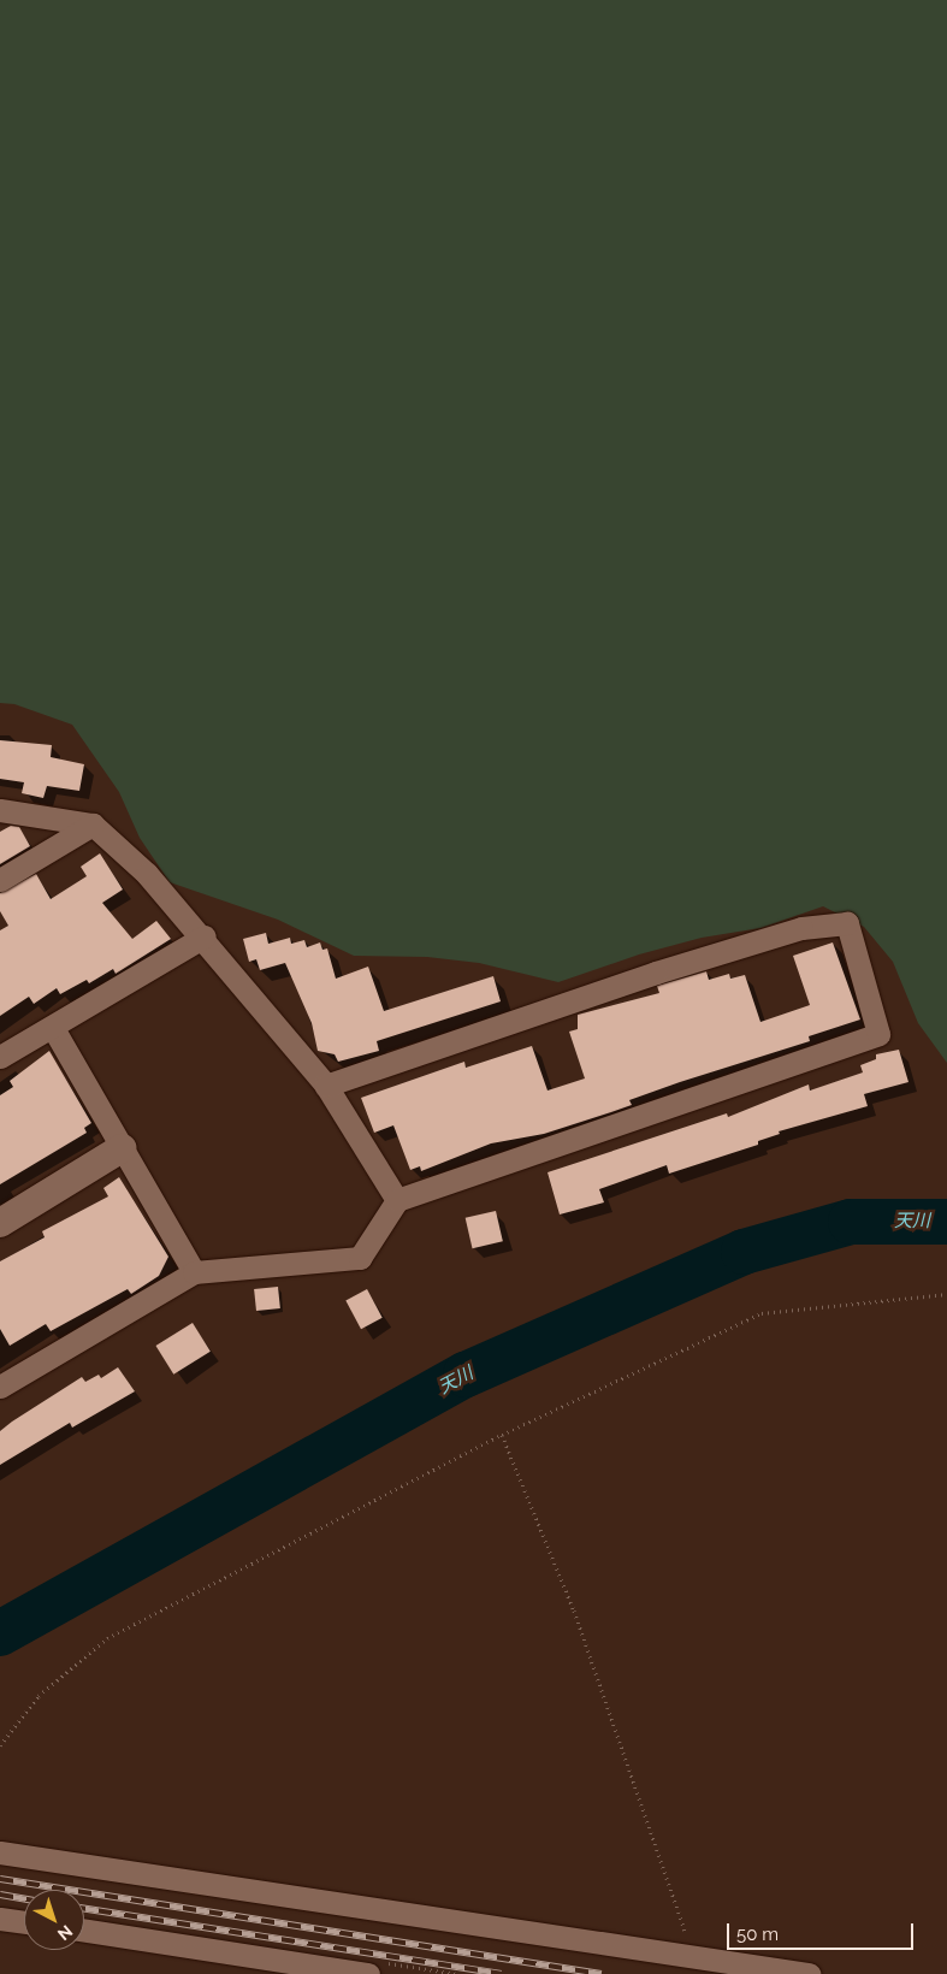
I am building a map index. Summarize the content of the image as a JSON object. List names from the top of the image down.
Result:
{
  "water": ["天川"],
  "scale_bar": "50 m",
  "north": "bottom right"
}
